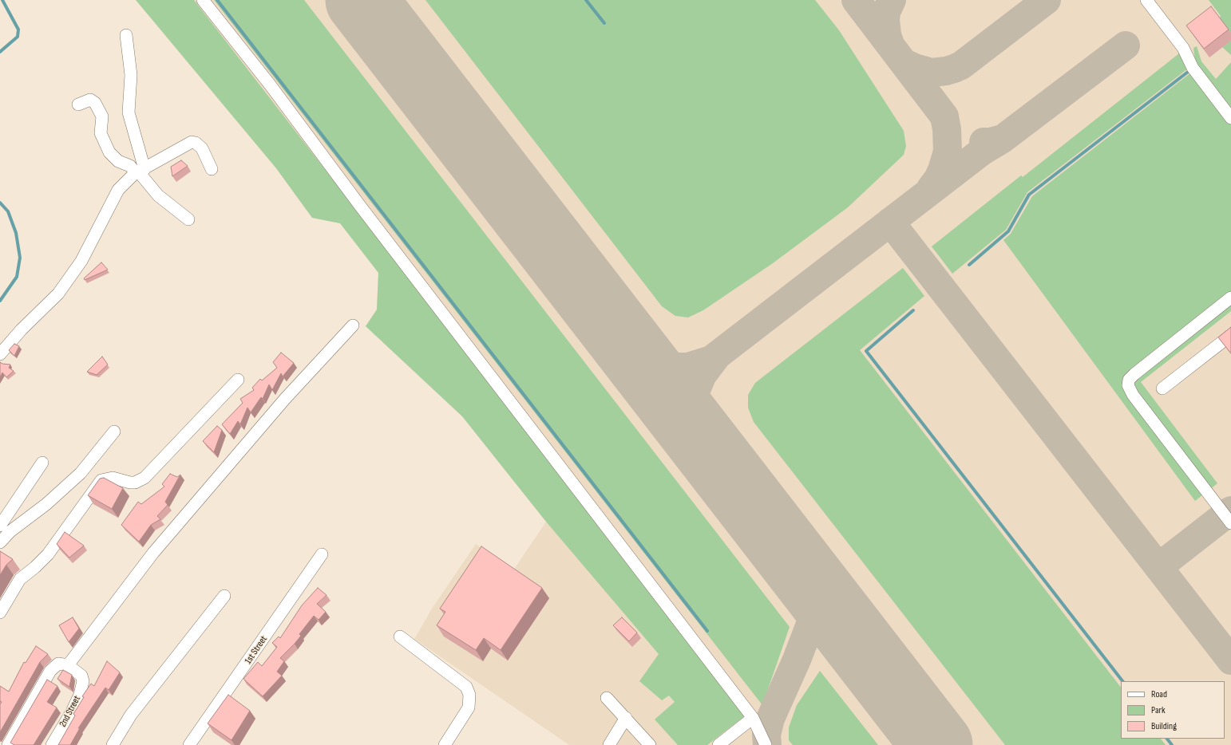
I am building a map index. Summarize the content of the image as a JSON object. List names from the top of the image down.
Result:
{
  "streets": {
    "street": ["1st Street", "2nd Street"]
  },
  "legend": ["Road", "Park", "Building"]
}
